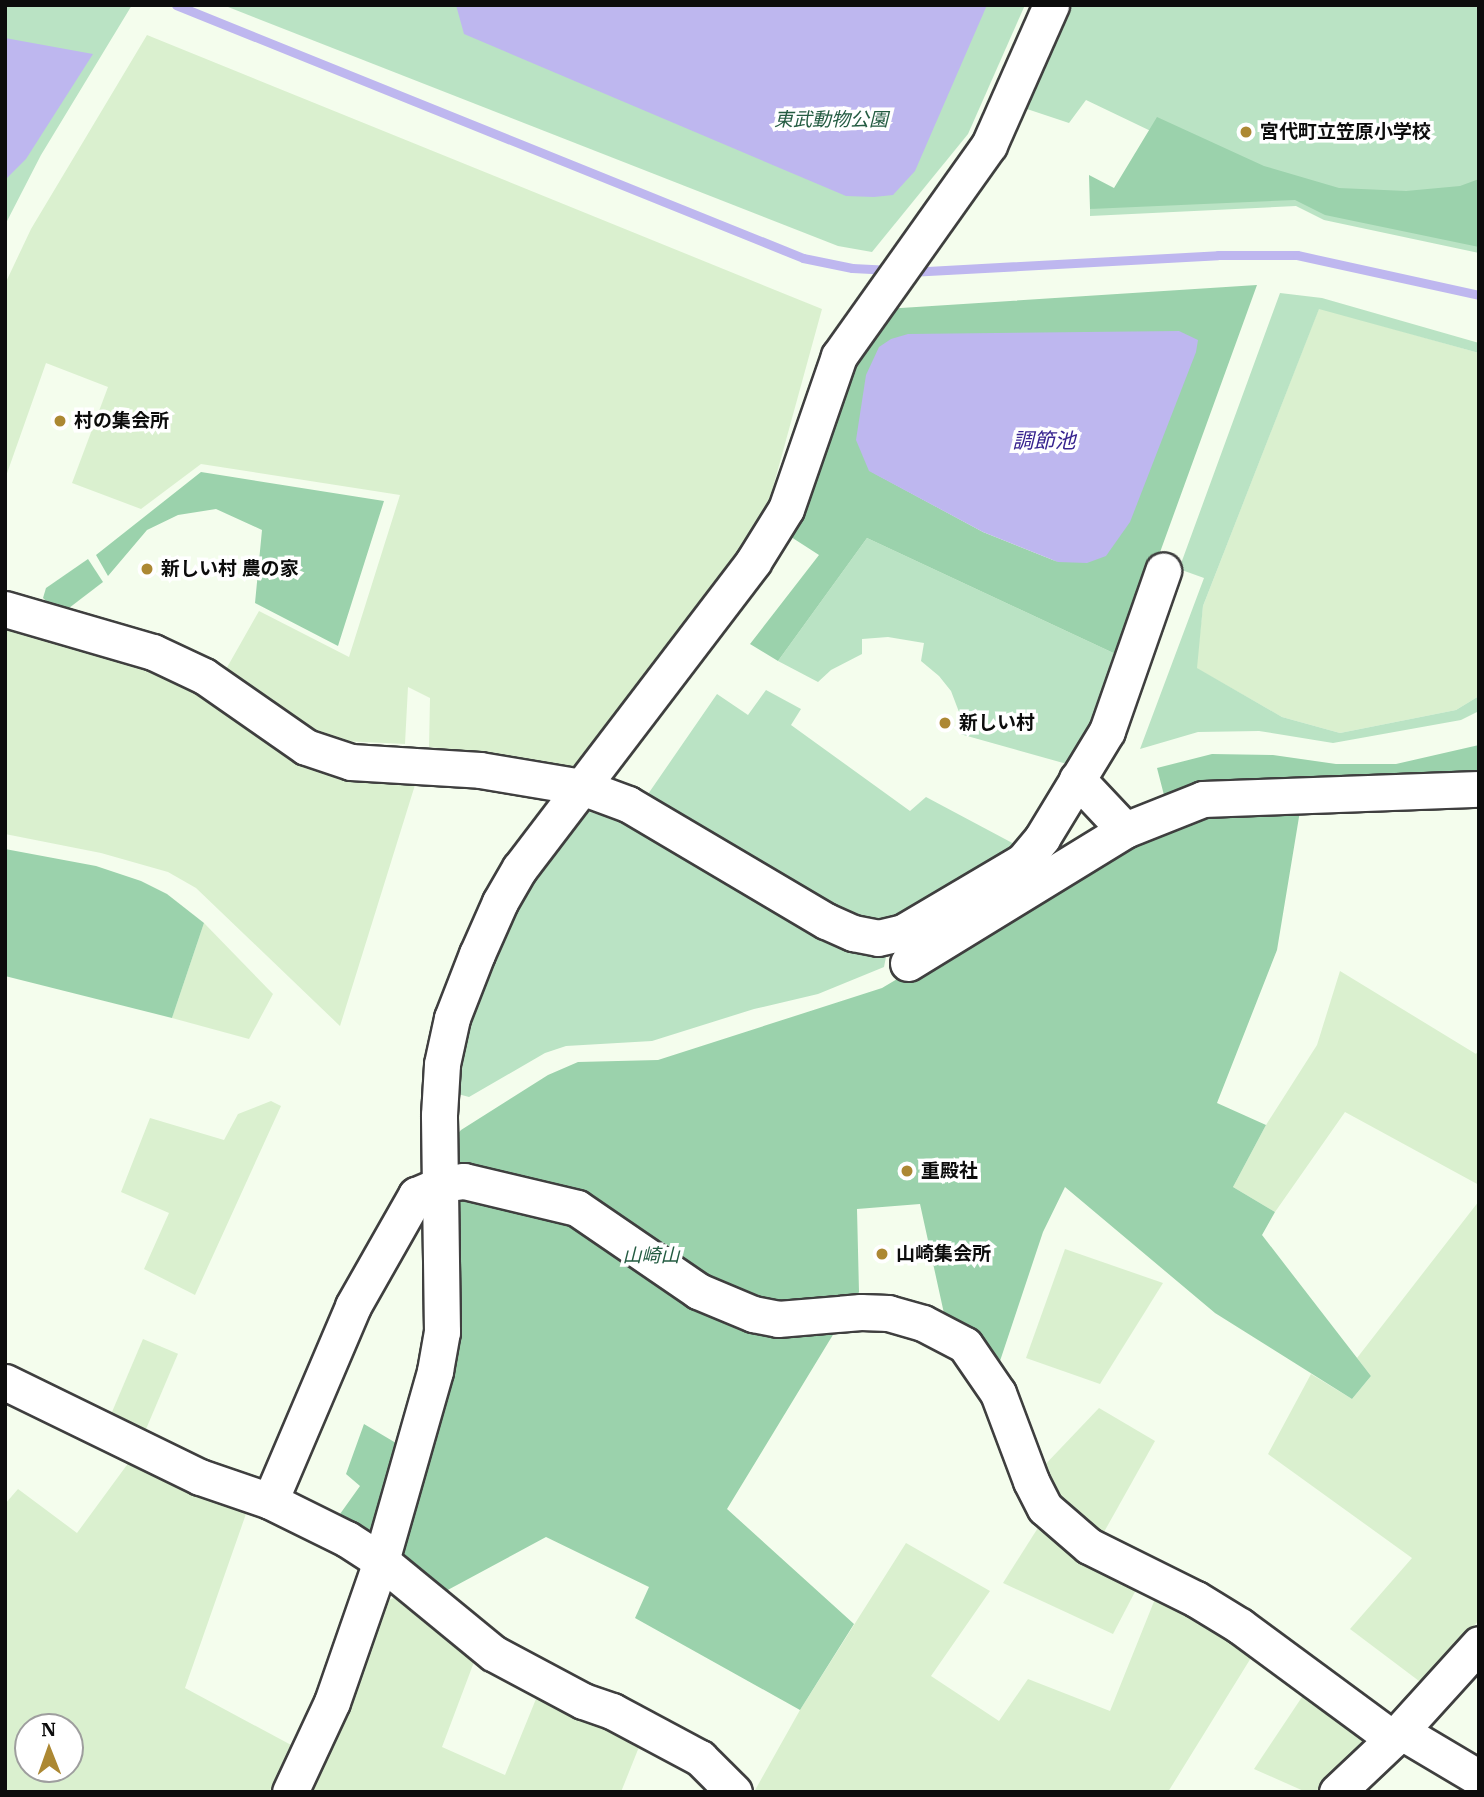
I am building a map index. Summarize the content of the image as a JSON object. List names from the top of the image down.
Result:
{
  "water": ["調節池"],
  "parks": ["東武動物公園", "山崎山"],
  "places": [
    "宮代町立笠原小学校",
    "村の集会所",
    "新しい村 農の家",
    "新しい村",
    "重殿社",
    "山崎集会所"
  ],
  "north": "top"
}
